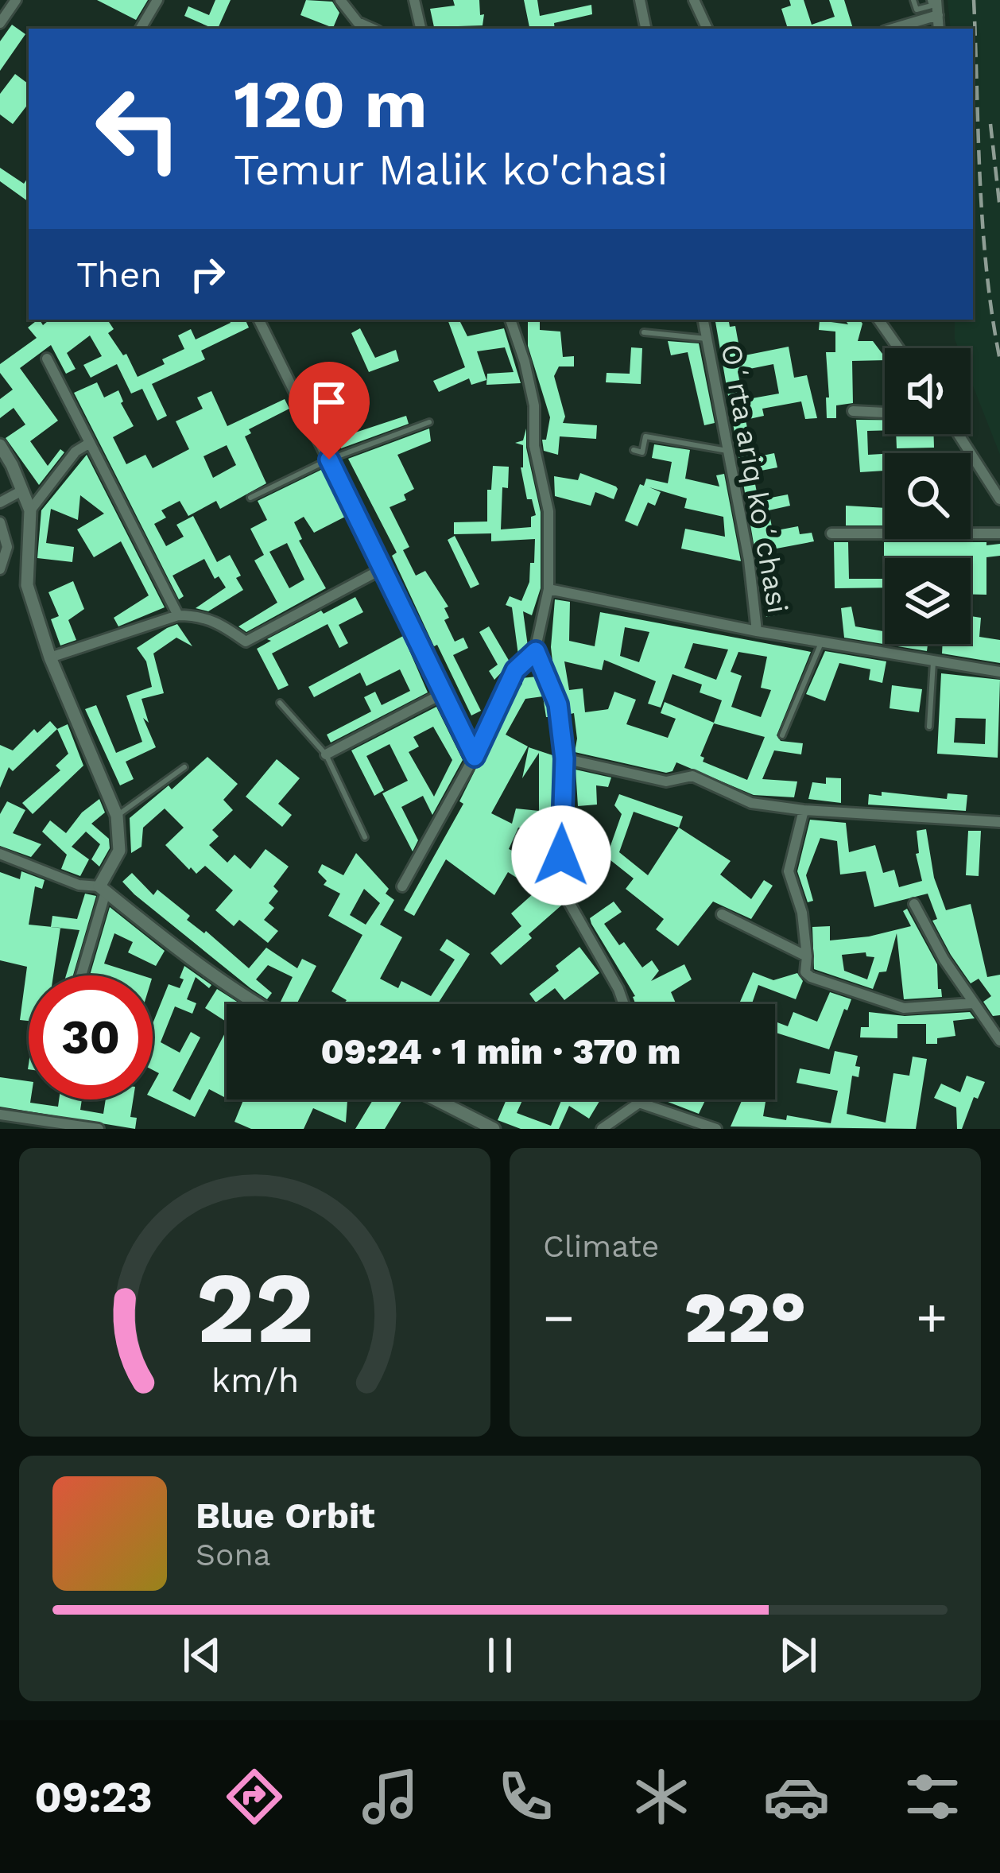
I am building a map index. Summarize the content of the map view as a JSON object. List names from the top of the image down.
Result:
{
  "streets": {
    "street": ["Oʻrta ariq koʻchasi"]
  },
  "page": {
    "turn": ["120 m", "Temur Malik ko'chasi"],
    "then": "Then",
    "limit": "30",
    "trip": "09:24 · 1 min · 370 m",
    "tile": "Climate",
    "heat": ["−", "22°", "+"],
    "song": ["Blue Orbit", "Sona"],
    "tabs": "09:23",
    "gauge": ["22", "km/h"]
  }
}
